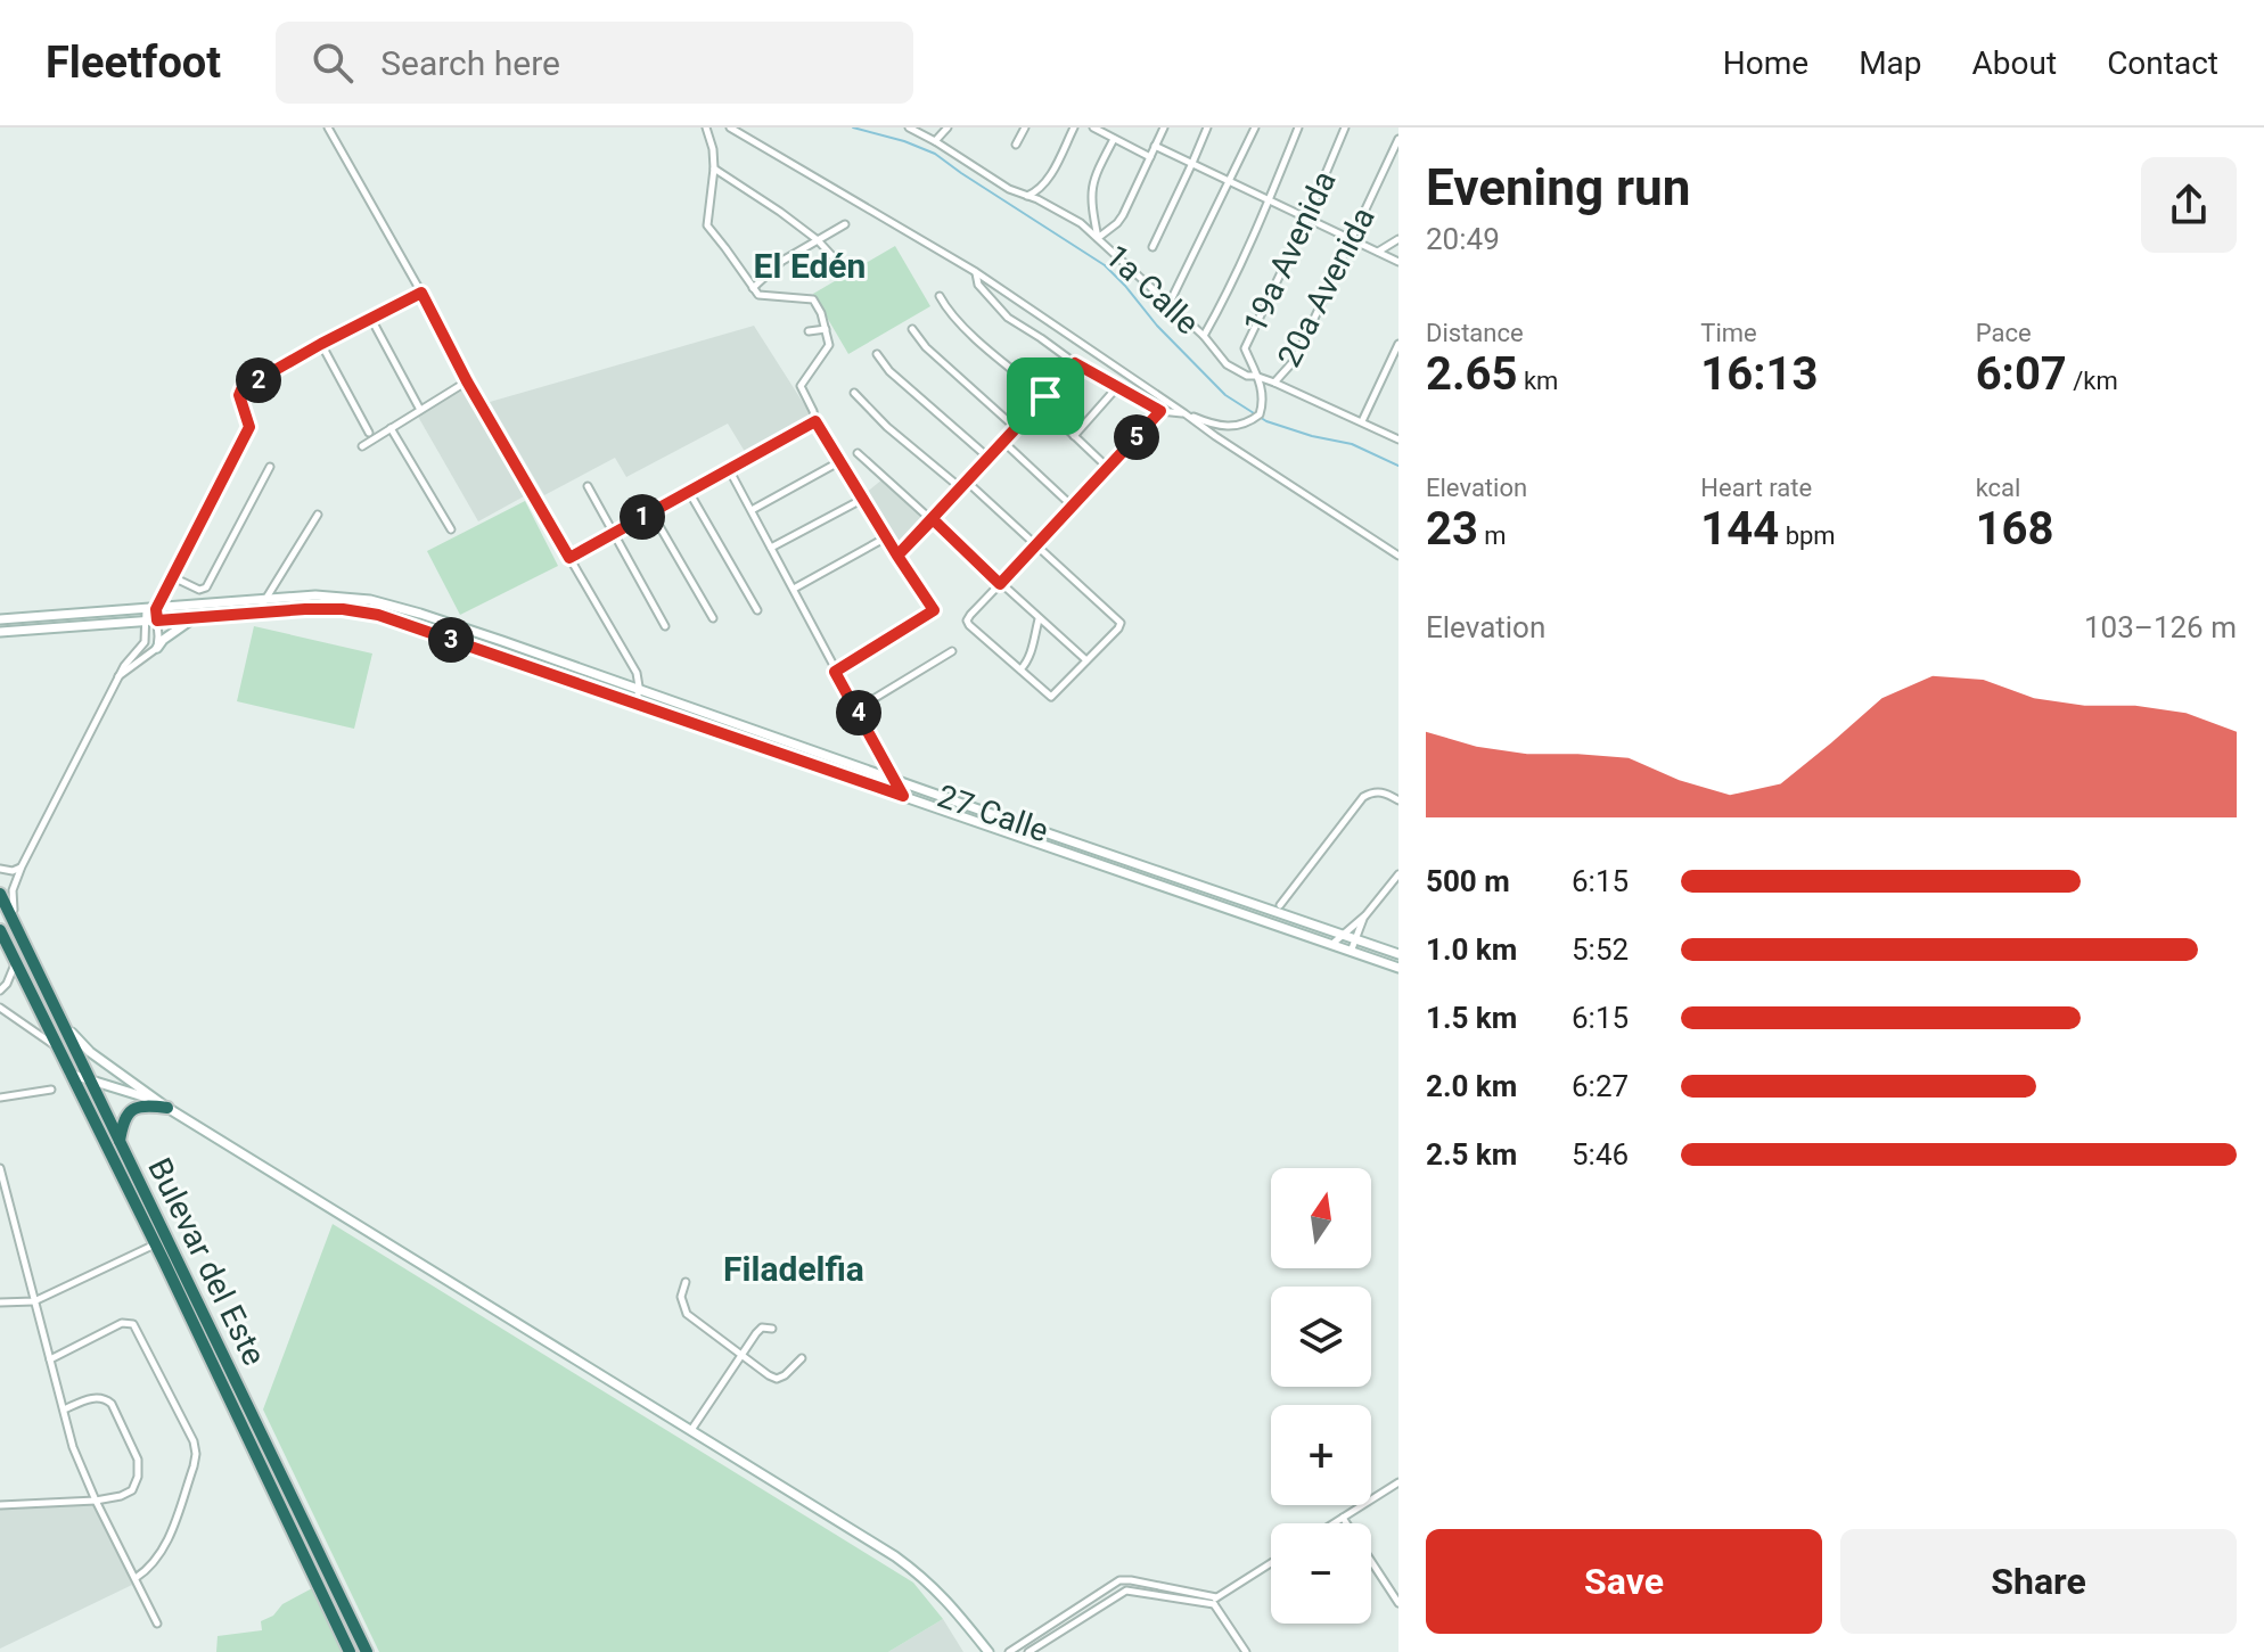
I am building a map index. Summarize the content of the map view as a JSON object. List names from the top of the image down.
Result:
{
  "streets": {
    "highway": ["Bulevar del Este"],
    "street": [
      "19a Avenida",
      "20a Avenida",
      "1a Calle",
      "27 Calle"
    ]
  },
  "crossings": [
    ["19a Avenida", "1a Calle"],
    ["20a Avenida", "1a Calle"]
  ],
  "districts": ["El Edén", "Filadelfia"],
  "north": "top",
  "page": {
    "header": "Fleetfoot",
    "search": "Search here",
    "nav": [
      "Home",
      "Map",
      "About",
      "Contact"
    ],
    "heading": ["Evening run", "20:49"],
    "stats": [
      ["Distance", "2.65 km"],
      ["Time", "16:13"],
      ["Pace", "6:07 /km"],
      ["Elevation", "23 m"],
      ["Heart rate", "144 bpm"],
      ["kcal", "168"]
    ],
    "pins": [
      "2",
      "5",
      "1",
      "3",
      "4"
    ],
    "chart": ["Elevation", "103–126 m"],
    "list": [
      {
        "name": "500 m",
        "note": "6:15"
      },
      {
        "name": "1.0 km",
        "note": "5:52"
      },
      {
        "name": "1.5 km",
        "note": "6:15"
      },
      {
        "name": "2.0 km",
        "note": "6:27"
      },
      {
        "name": "2.5 km",
        "note": "5:46"
      }
    ],
    "map_buttons": ["+", "−"],
    "buttons": ["Save", "Share"]
  }
}
